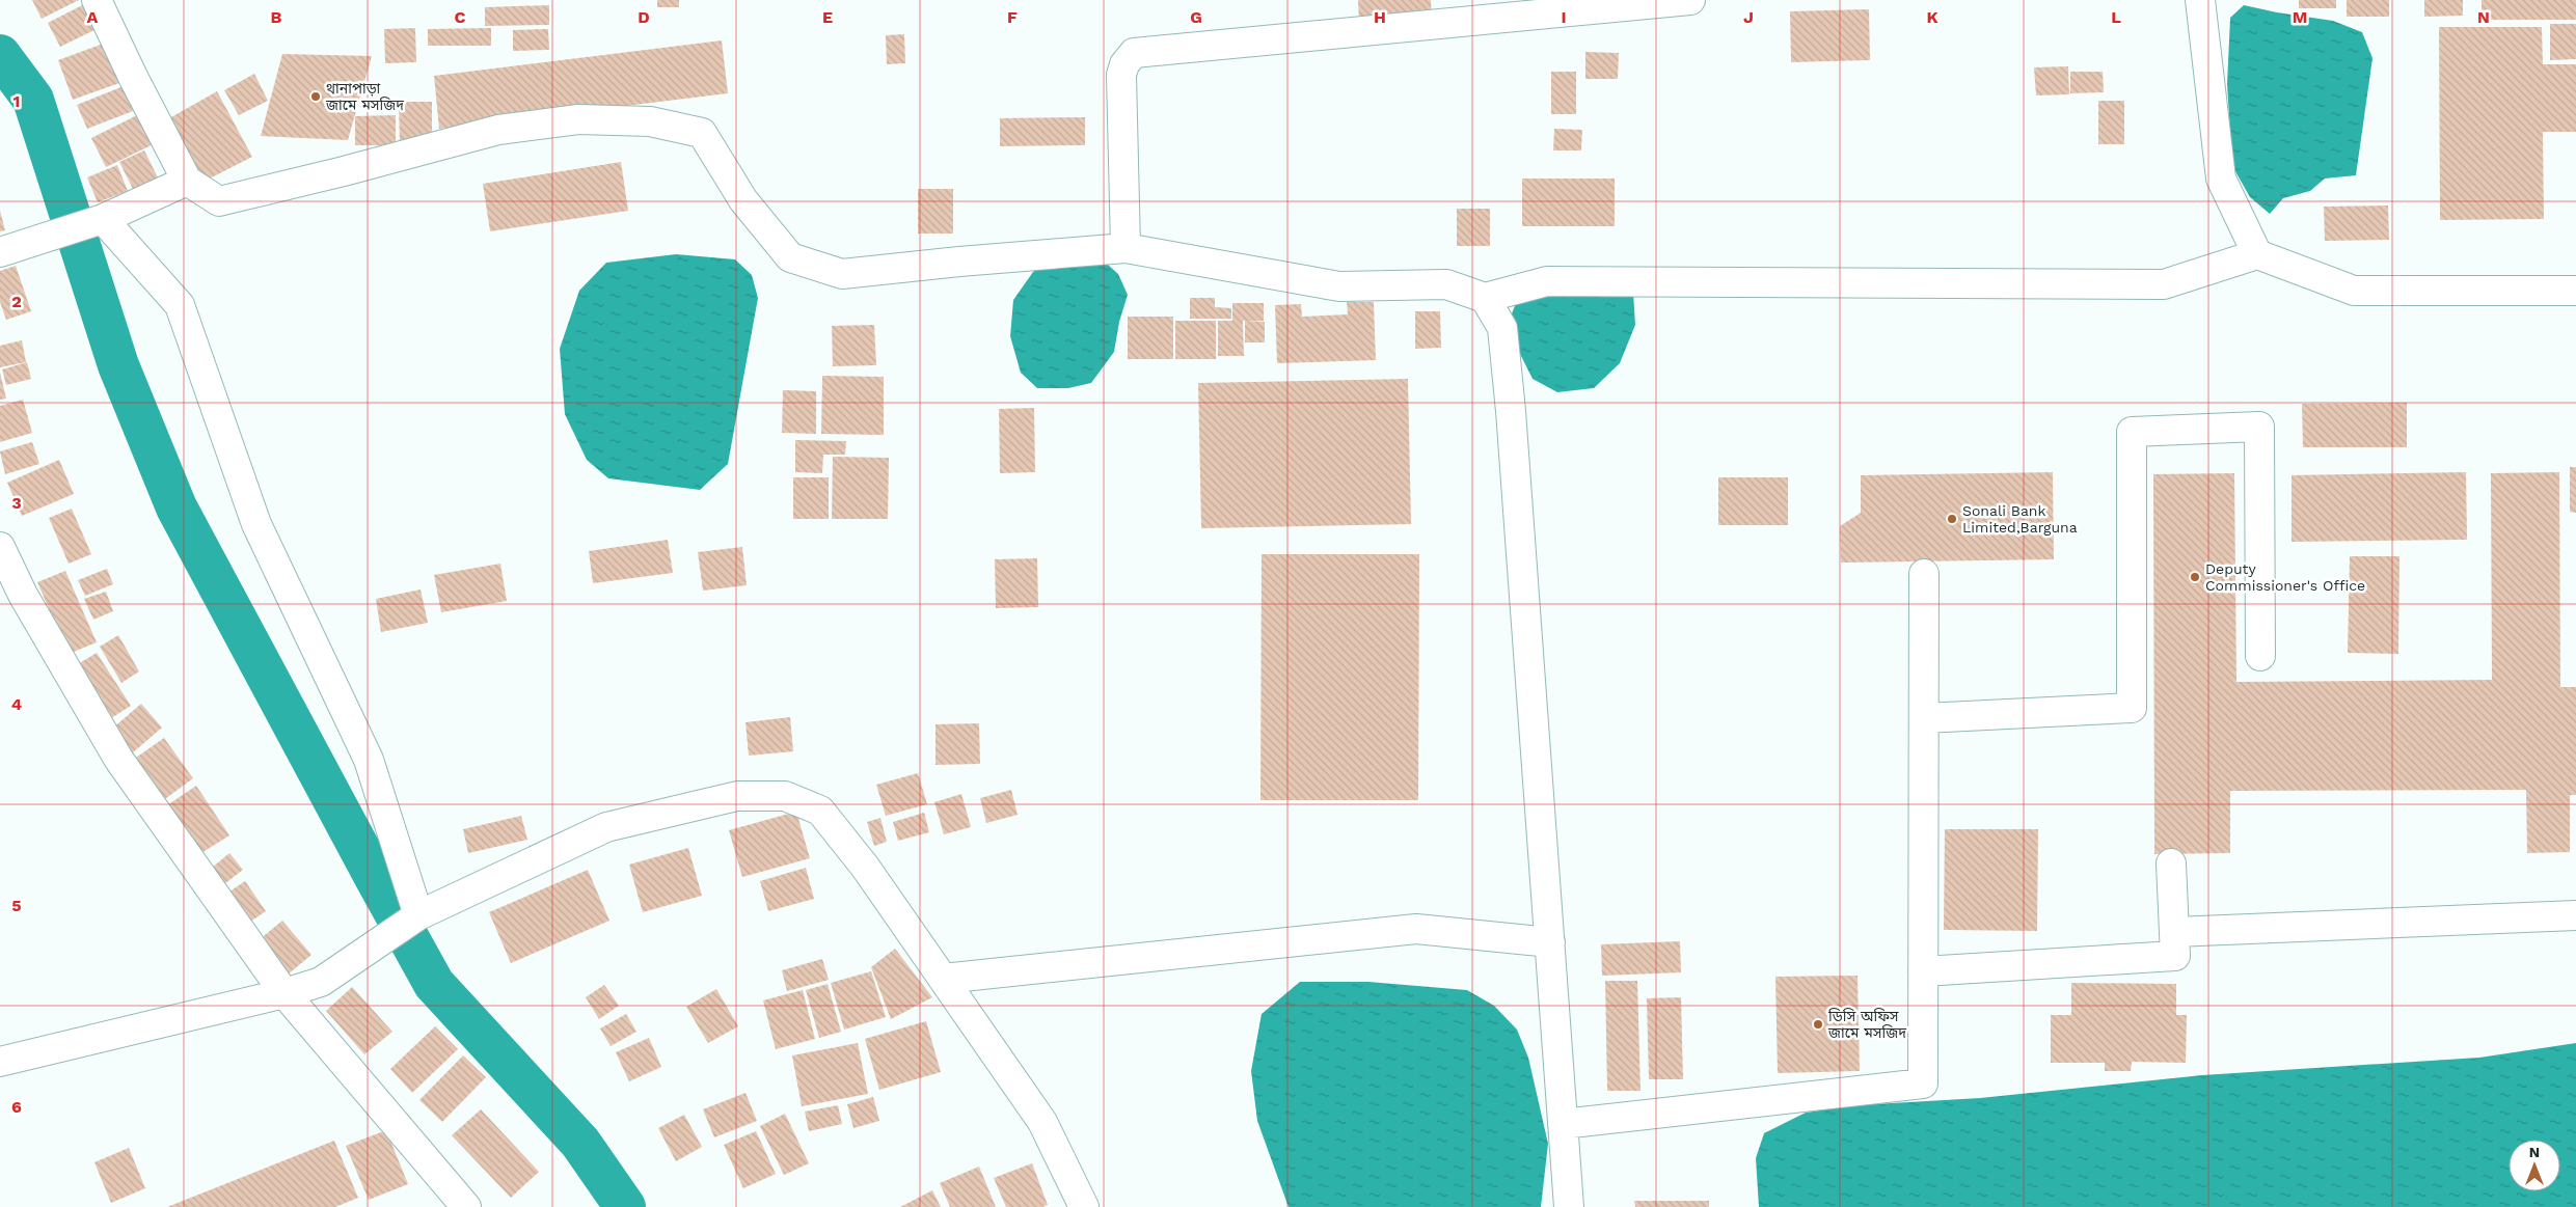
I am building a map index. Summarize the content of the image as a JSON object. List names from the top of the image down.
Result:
{
  "places": [
    "থানাপাড়া জামে মসজিদ",
    "Sonali Bank Limited,Barguna",
    "Deputy Commissioner's Office",
    "ডিসি অফিস জামে মসজিদ"
  ],
  "north": "top",
  "grid": {
    "columns": [
      "A",
      "B",
      "C",
      "D",
      "E",
      "F",
      "G",
      "H",
      "I",
      "J",
      "K",
      "L",
      "M",
      "N"
    ],
    "rows": [
      "1",
      "2",
      "3",
      "4",
      "5",
      "6"
    ]
  }
}
